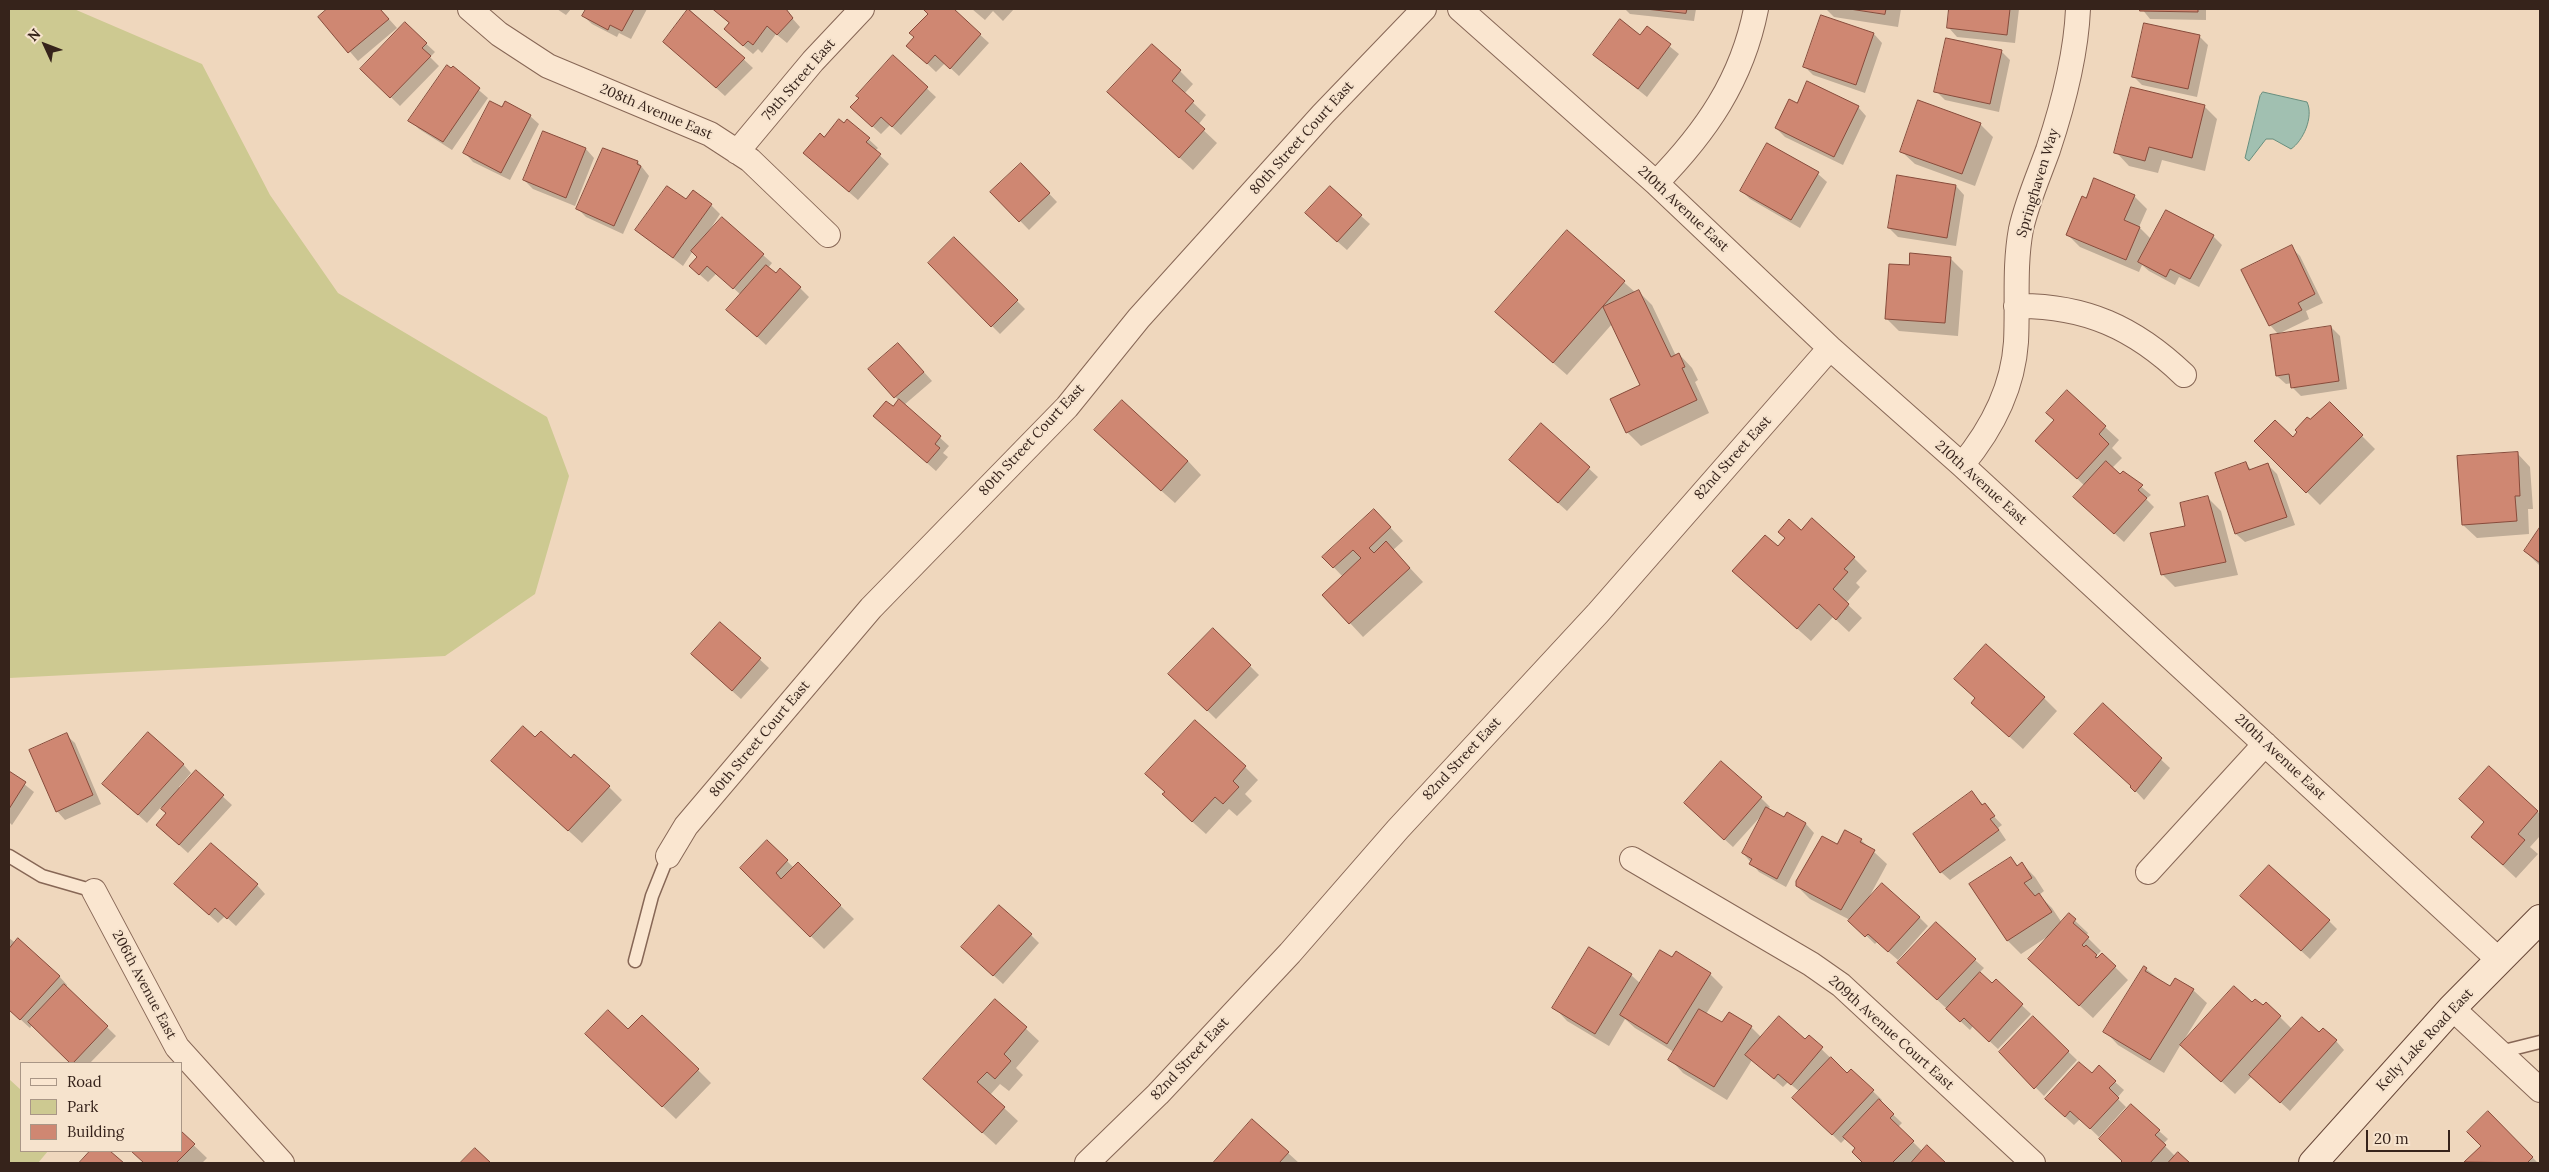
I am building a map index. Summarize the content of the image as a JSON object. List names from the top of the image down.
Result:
{
  "streets": {
    "street": [
      "79th Street East",
      "208th Avenue East",
      "80th Street Court East",
      "Springhaven Way",
      "210th Avenue East",
      "82nd Street East",
      "206th Avenue East",
      "209th Avenue Court East",
      "Kelly Lake Road East"
    ]
  },
  "crossings": [
    ["79th Street East", "208th Avenue East"],
    ["Springhaven Way", "210th Avenue East"],
    ["210th Avenue East", "82nd Street East"],
    ["210th Avenue East", "Kelly Lake Road East"]
  ],
  "legend": ["Road", "Park", "Building"],
  "scale_bar": "20 m",
  "north": "top left"
}
